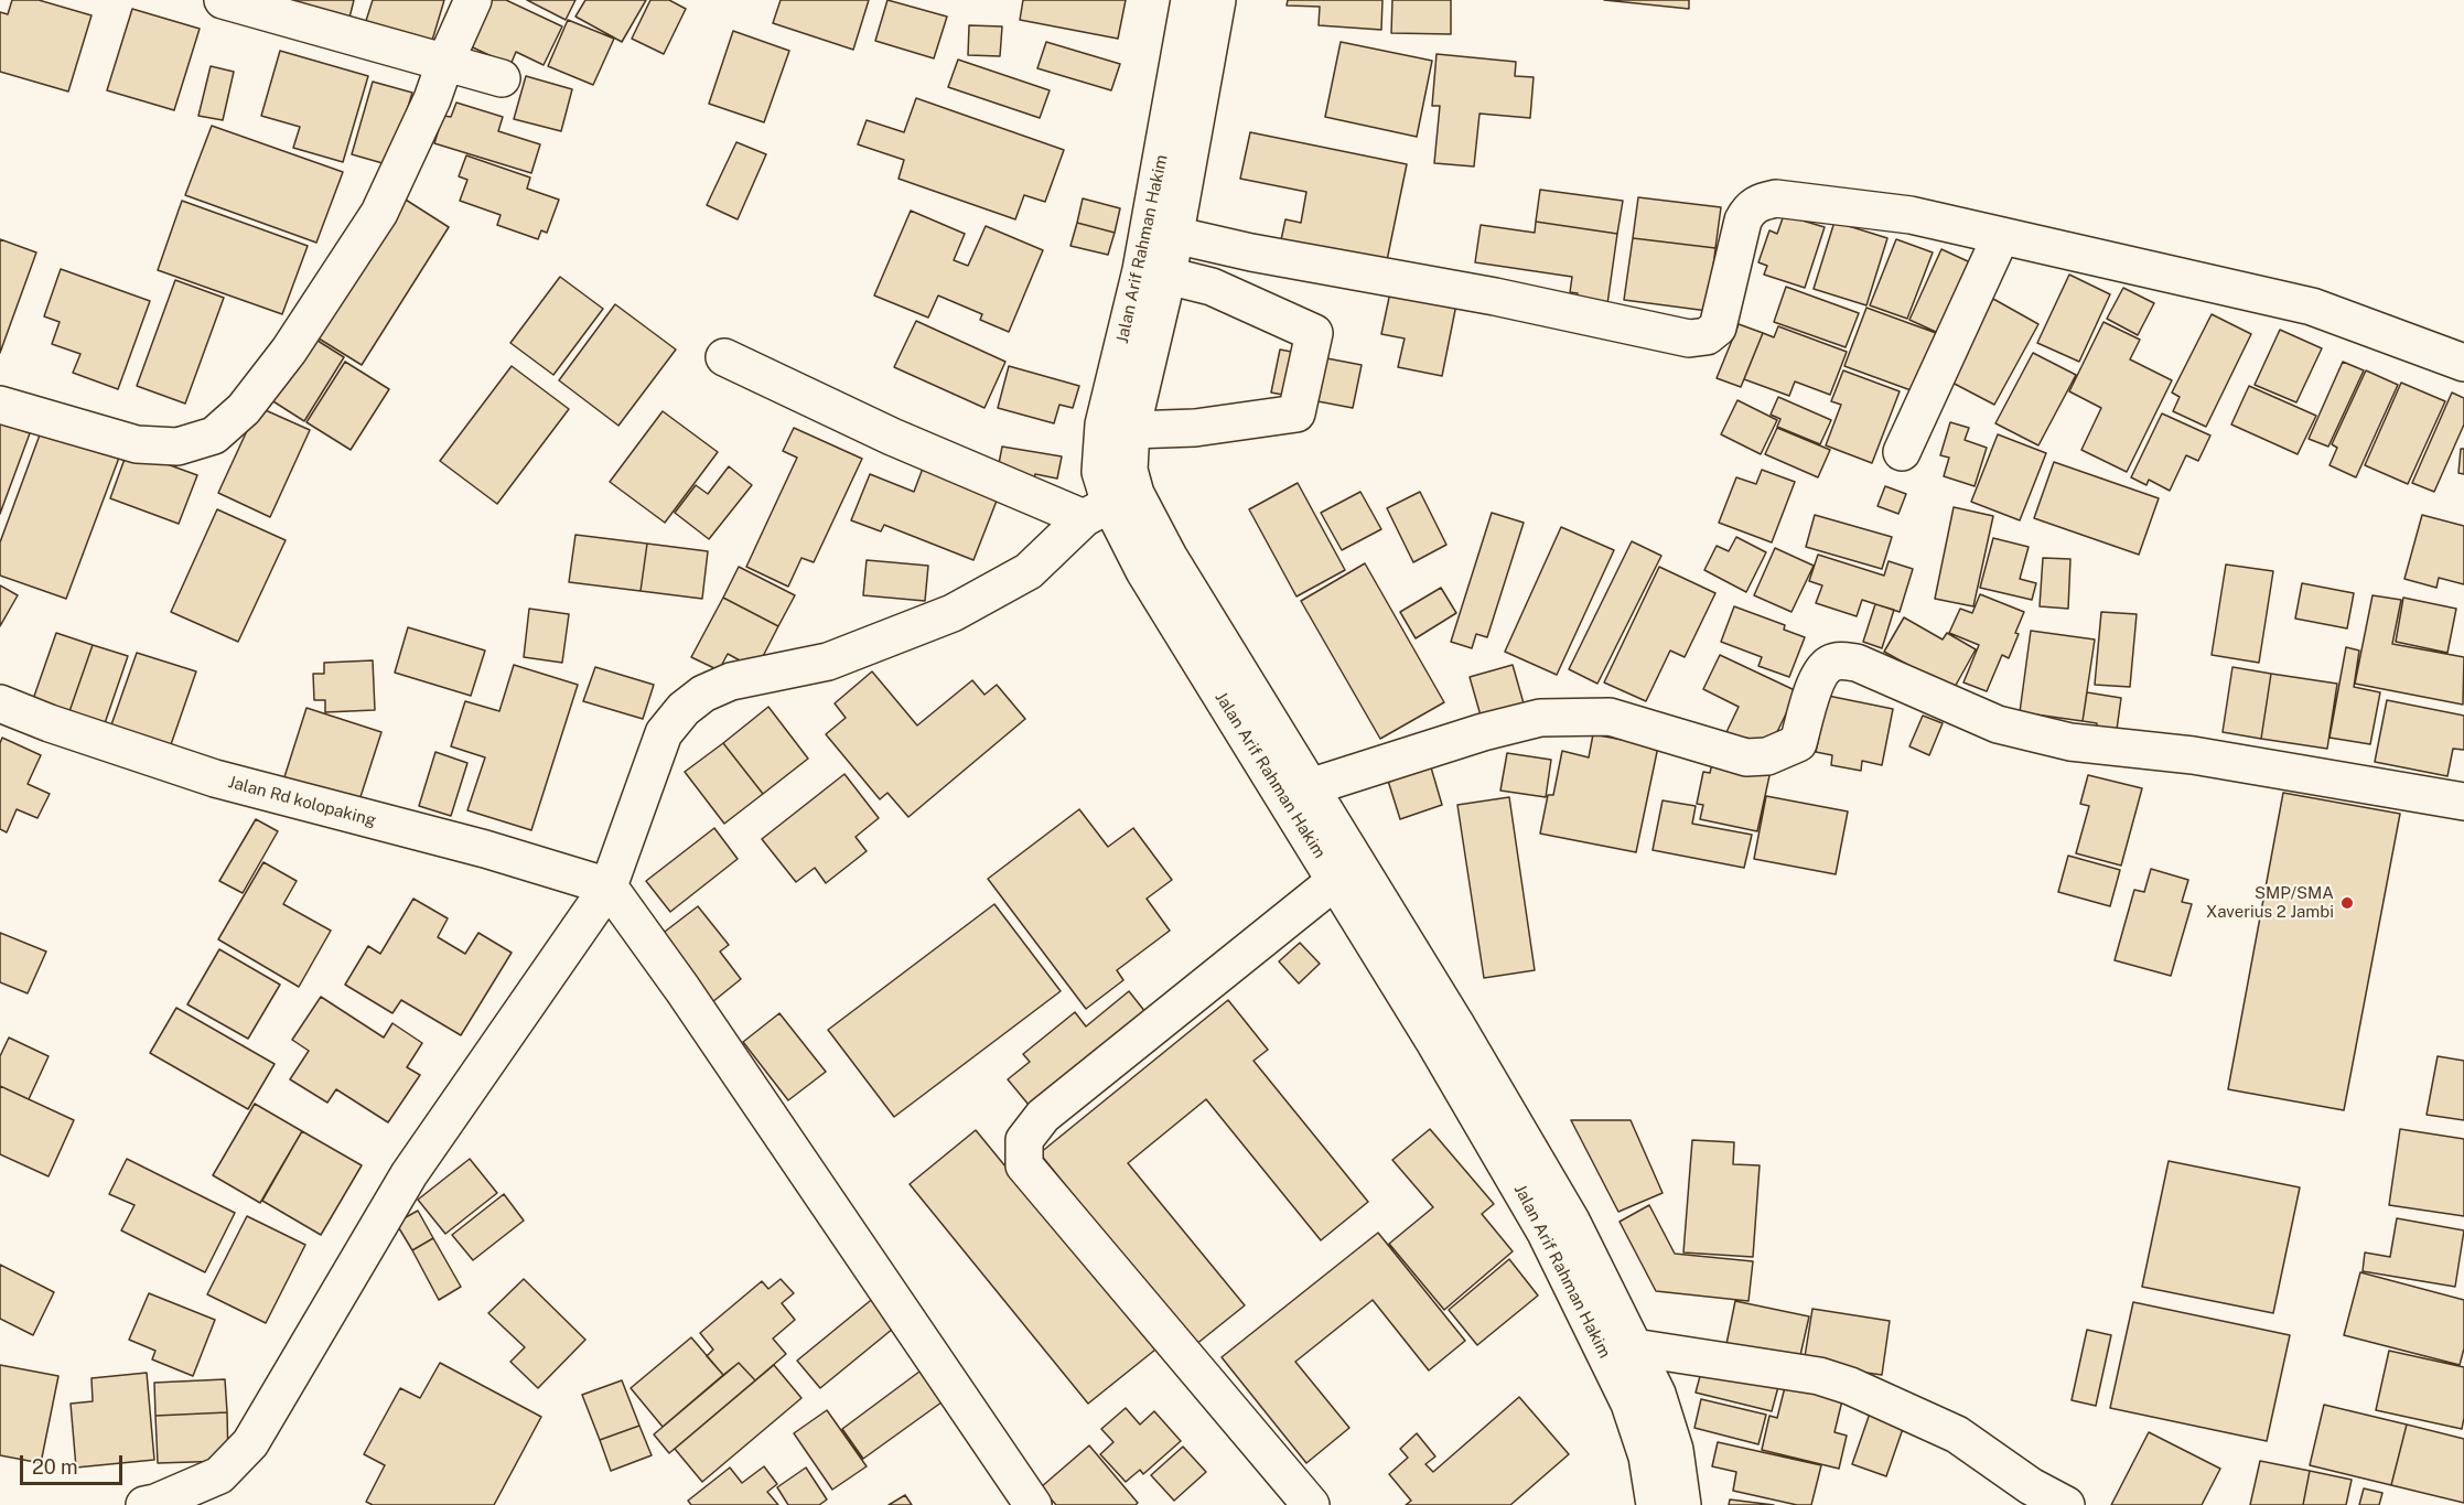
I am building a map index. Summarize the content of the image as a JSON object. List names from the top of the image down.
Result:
{
  "streets": {
    "street": ["Jalan Arif Rahman Hakim", "Jalan Rd kolopaking"]
  },
  "places": ["SMP/SMA Xaverius 2 Jambi"],
  "scale_bar": "20 m"
}
